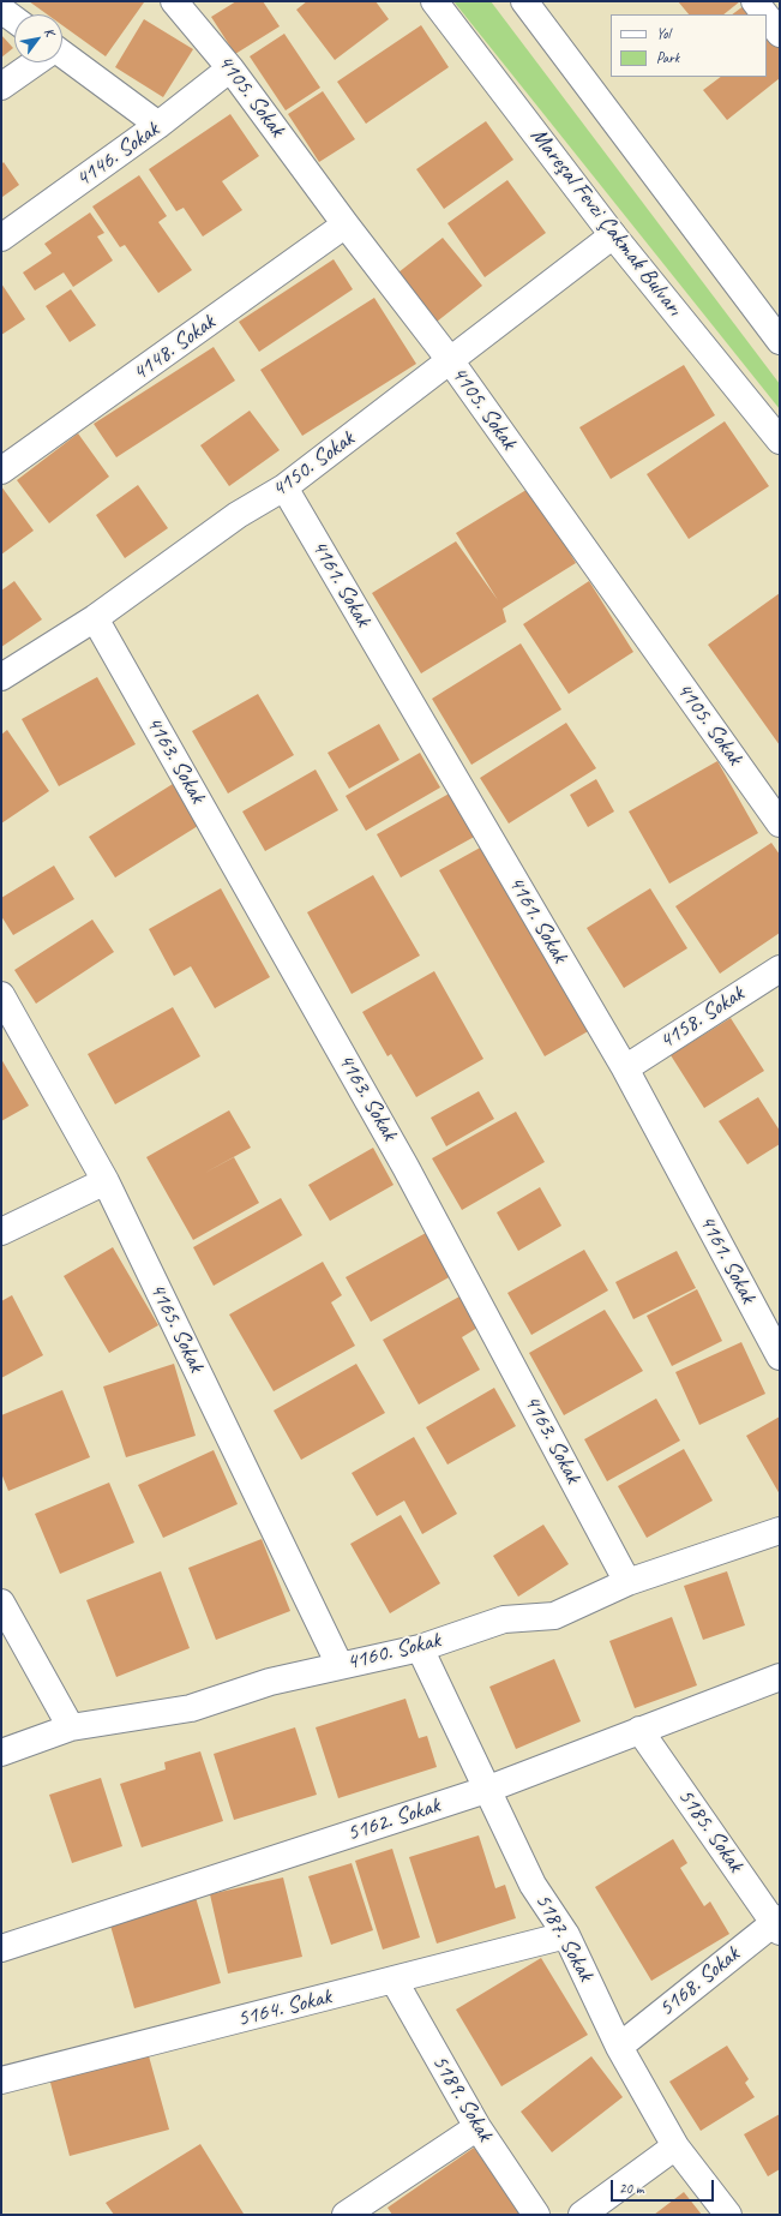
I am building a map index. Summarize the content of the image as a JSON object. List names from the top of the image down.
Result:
{
  "streets": {
    "main road": [
      "4105. Sokak",
      "4146. Sokak",
      "Mareşal Fevzi Çakmak Bulvarı",
      "4148. Sokak",
      "4150. Sokak",
      "4161. Sokak",
      "4163. Sokak",
      "4158. Sokak",
      "4165. Sokak",
      "4160. Sokak",
      "5162. Sokak",
      "5185. Sokak",
      "5187. Sokak",
      "5168. Sokak",
      "5164. Sokak",
      "5189. Sokak"
    ]
  },
  "crossings": [
    ["4105. Sokak", "4146. Sokak"],
    ["4105. Sokak", "4148. Sokak"],
    ["4105. Sokak", "4150. Sokak"],
    ["Mareşal Fevzi Çakmak Bulvarı", "4150. Sokak"],
    ["4150. Sokak", "4161. Sokak"],
    ["4150. Sokak", "4163. Sokak"],
    ["4161. Sokak", "4158. Sokak"],
    ["4163. Sokak", "4160. Sokak"],
    ["4165. Sokak", "4160. Sokak"],
    ["4160. Sokak", "5187. Sokak"],
    ["5162. Sokak", "5185. Sokak"],
    ["5162. Sokak", "5187. Sokak"],
    ["5185. Sokak", "5168. Sokak"],
    ["5187. Sokak", "5168. Sokak"],
    ["5187. Sokak", "5164. Sokak"],
    ["5164. Sokak", "5189. Sokak"]
  ],
  "legend": ["Yol", "Park"],
  "scale_bar": "20 m",
  "north": "top right"
}
